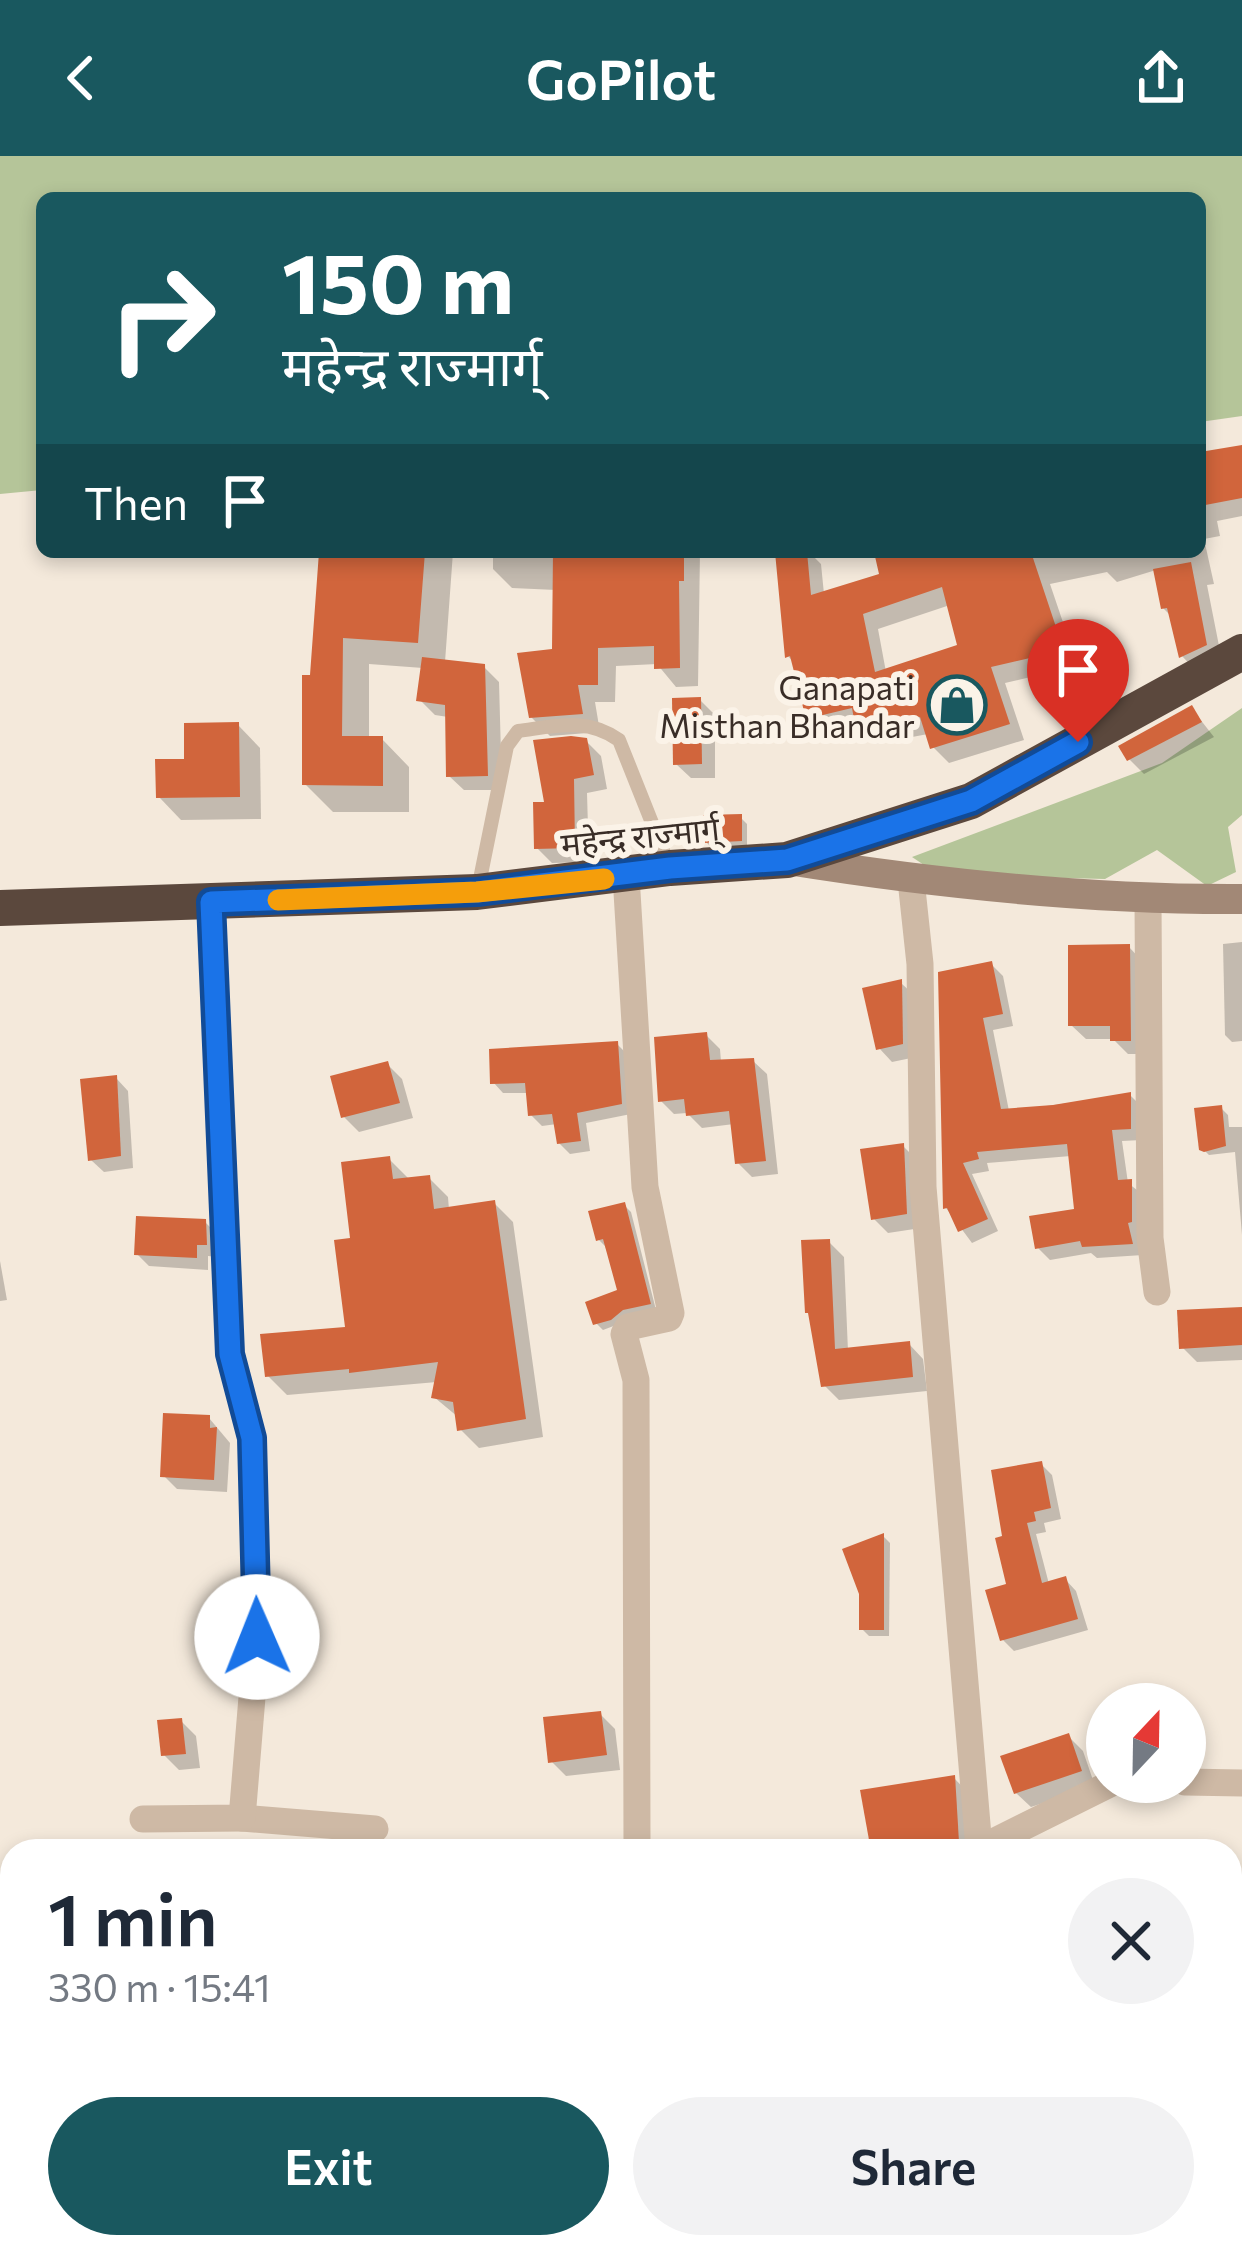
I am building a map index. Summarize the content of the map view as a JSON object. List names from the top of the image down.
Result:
{
  "streets": {
    "highway": ["महेन्द्र राज्मार्ग्"]
  },
  "places": {
    "shop": ["Ganapati Misthan Bhandar"]
  },
  "north": "top",
  "page": {
    "header": "GoPilot",
    "turn": ["150 m", "महेन्द्र राज्मार्ग्"],
    "then": "Then",
    "heading": ["1 min", "330 m · 15:41"],
    "buttons": ["Exit", "Share"]
  }
}
